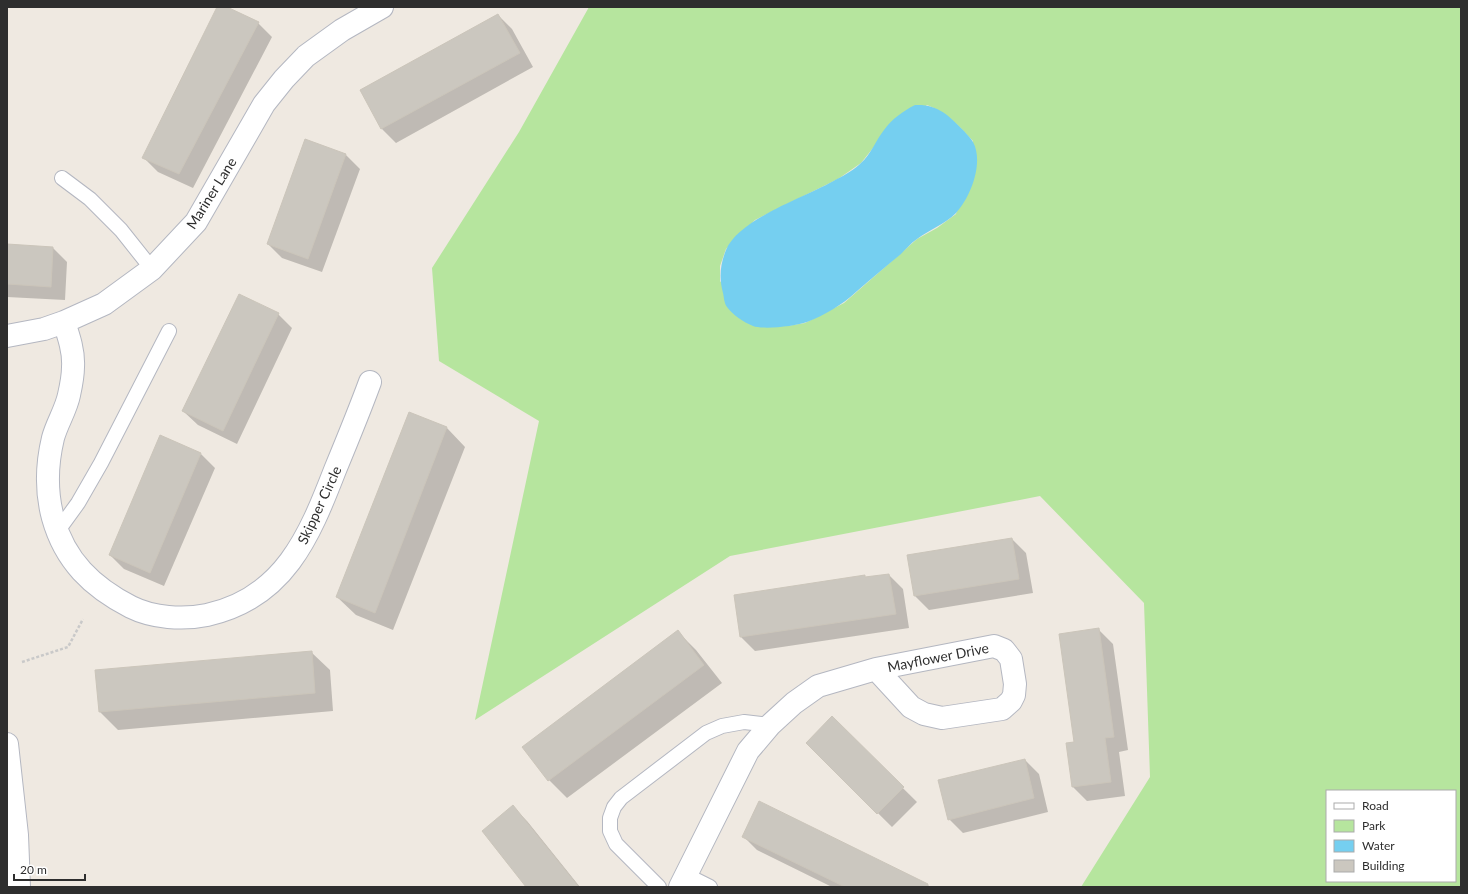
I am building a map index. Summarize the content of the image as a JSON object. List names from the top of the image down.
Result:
{
  "streets": {
    "street": ["Mariner Lane", "Skipper Circle", "Mayflower Drive"]
  },
  "crossings": [
    ["Mariner Lane", "Skipper Circle"]
  ],
  "legend": [
    "Road",
    "Park",
    "Water",
    "Building"
  ],
  "scale_bar": "20 m"
}
